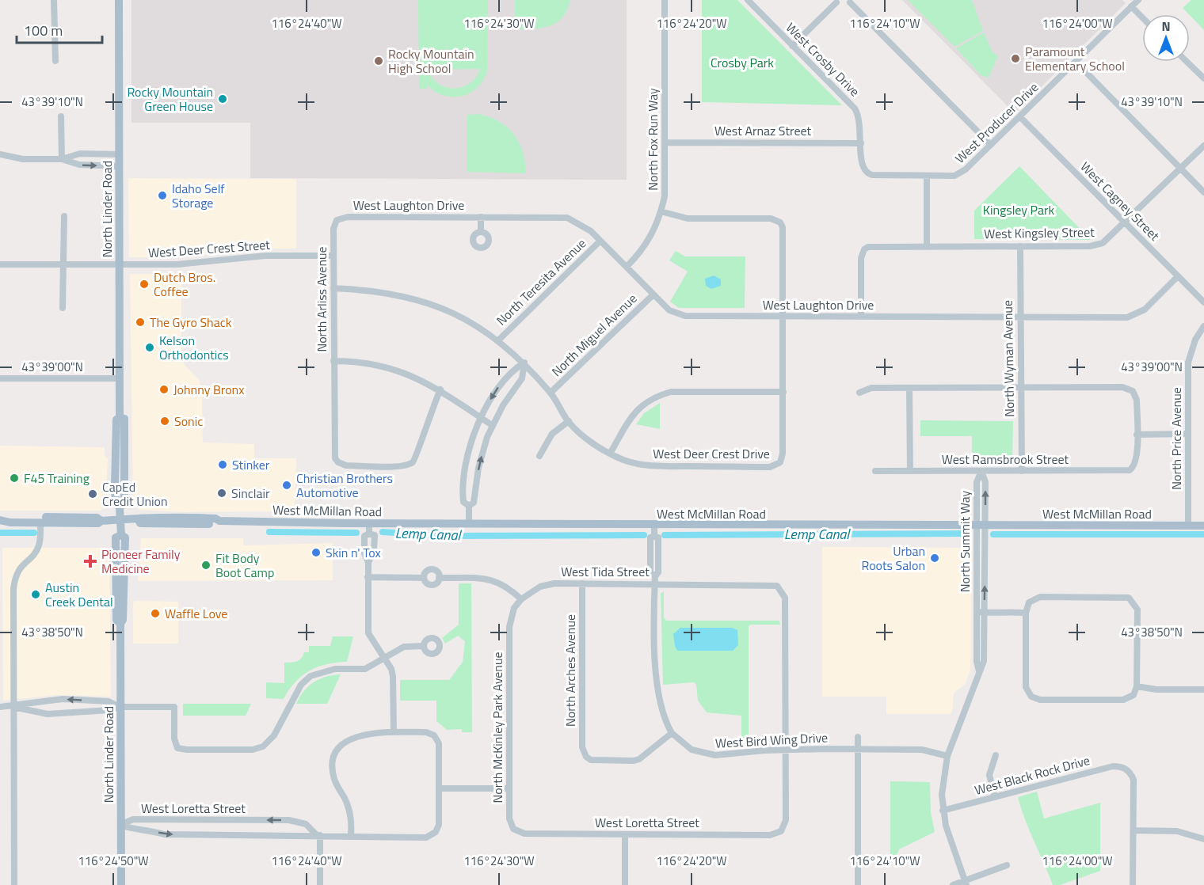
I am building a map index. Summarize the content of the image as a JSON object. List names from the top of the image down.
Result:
{
  "streets": {
    "main road": ["North Linder Road", "West McMillan Road"],
    "street": [
      "West Crosby Drive",
      "West Producer Drive",
      "West Arnaz Street",
      "North Fox Run Way",
      "West Cagney Street",
      "West Laughton Drive",
      "West Kingsley Street",
      "West Deer Crest Street",
      "North Teresita Avenue",
      "North Arliss Avenue",
      "North Miguel Avenue",
      "North Wyman Avenue",
      "North Price Avenue",
      "West Deer Crest Drive",
      "West Ramsbrook Street",
      "North Summit Way",
      "West Tida Street",
      "North Arches Avenue",
      "North McKinley Park Avenue",
      "West Bird Wing Drive",
      "West Black Rock Drive",
      "West Loretta Street"
    ]
  },
  "crossings": [
    ["West Crosby Drive", "West Producer Drive"],
    ["West Crosby Drive", "West Arnaz Street"],
    ["West Producer Drive", "West Cagney Street"],
    ["West Arnaz Street", "North Fox Run Way"],
    ["North Fox Run Way", "West Laughton Drive"],
    ["West Cagney Street", "West Laughton Drive"],
    ["West Cagney Street", "West Kingsley Street"],
    ["West Laughton Drive", "West Kingsley Street"],
    ["West Laughton Drive", "North Teresita Avenue"],
    ["West Laughton Drive", "North Arliss Avenue"],
    ["West Laughton Drive", "North Miguel Avenue"],
    ["West Laughton Drive", "North Wyman Avenue"],
    ["North Linder Road", "West Deer Crest Street"],
    ["North Linder Road", "West McMillan Road"],
    ["North Linder Road", "West Loretta Street"],
    ["West Kingsley Street", "North Wyman Avenue"],
    ["West Deer Crest Street", "North Arliss Avenue"],
    ["North Teresita Avenue", "West Deer Crest Drive"],
    ["North Arliss Avenue", "West Deer Crest Drive"],
    ["North Miguel Avenue", "West Deer Crest Drive"],
    ["North Wyman Avenue", "West Ramsbrook Street"],
    ["North Price Avenue", "West McMillan Road"],
    ["West Ramsbrook Street", "North Summit Way"],
    ["West McMillan Road", "North Summit Way"],
    ["North Summit Way", "West Bird Wing Drive"],
    ["North Summit Way", "West Black Rock Drive"],
    ["West Tida Street", "North Arches Avenue"],
    ["West Tida Street", "North McKinley Park Avenue"],
    ["West Tida Street", "West Bird Wing Drive"],
    ["West Tida Street", "West Loretta Street"],
    ["North Arches Avenue", "West Bird Wing Drive"],
    ["North McKinley Park Avenue", "West Loretta Street"],
    ["West Bird Wing Drive", "West Loretta Street"]
  ],
  "water": ["Lemp Canal"],
  "parks": ["Crosby Park", "Kingsley Park"],
  "places": {
    "other": [
      "Paramount Elementary School",
      "Rocky Mountain High School",
      "Rocky Mountain Green House",
      "Idaho Self Storage",
      "Dutch Bros. Coffee",
      "The Gyro Shack",
      "Kelson Orthodontics",
      "Johnny Bronx",
      "Sonic",
      "Stinker",
      "F45 Training",
      "Christian Brothers Automotive",
      "Sinclair",
      "CapEd Credit Union",
      "Skin n' Tox",
      "Urban Roots Salon",
      "Fit Body Boot Camp",
      "Austin Creek Dental",
      "Waffle Love"
    ],
    "health": ["Pioneer Family Medicine"]
  },
  "scale_bar": "100 m",
  "north": "top",
  "coordinates": [
    "116°24'40\"W",
    "116°24'30\"W",
    "116°24'20\"W",
    "116°24'10\"W",
    "116°24'00\"W",
    "43°39'10\"N",
    "43°39'00\"N",
    "43°38'50\"N",
    "116°24'50\"W"
  ]
}
